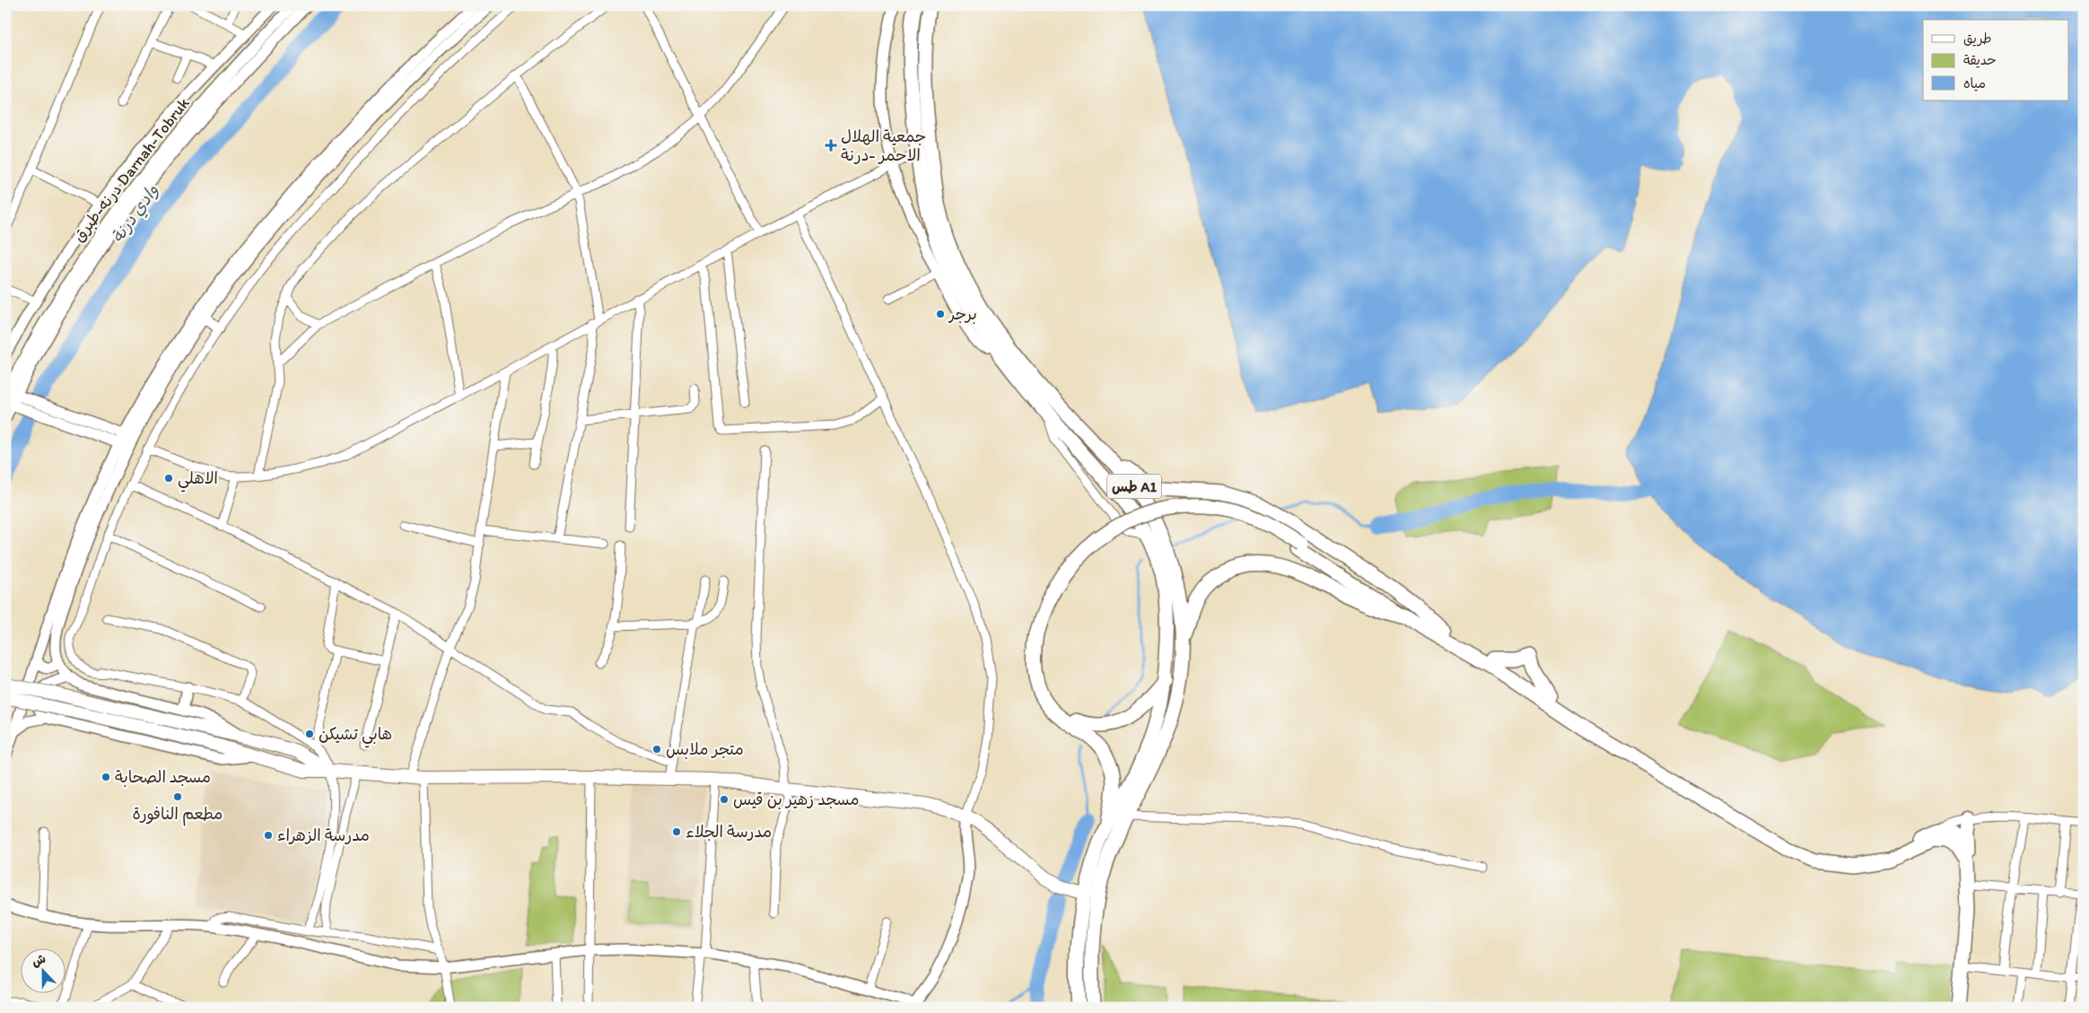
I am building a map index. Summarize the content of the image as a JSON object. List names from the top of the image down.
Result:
{
  "streets": {
    "main road": ["طس A1"],
    "street": ["درنه-طبرق Darnah-Tobruk"]
  },
  "water": ["وادي درنة"],
  "places": {
    "health": ["جمعية الهلال الاحمر -درنة"],
    "other": [
      "برجر",
      "الاهلي",
      "هابي تشيكن",
      "متجر ملابس",
      "مسجد الصحابة",
      "مطعم النافورة",
      "مسجد زهير بن قيس",
      "مدرسة الجلاء",
      "مدرسة الزهراء"
    ]
  },
  "legend": ["طريق", "حديقة", "مياه"],
  "north": "top"
}
